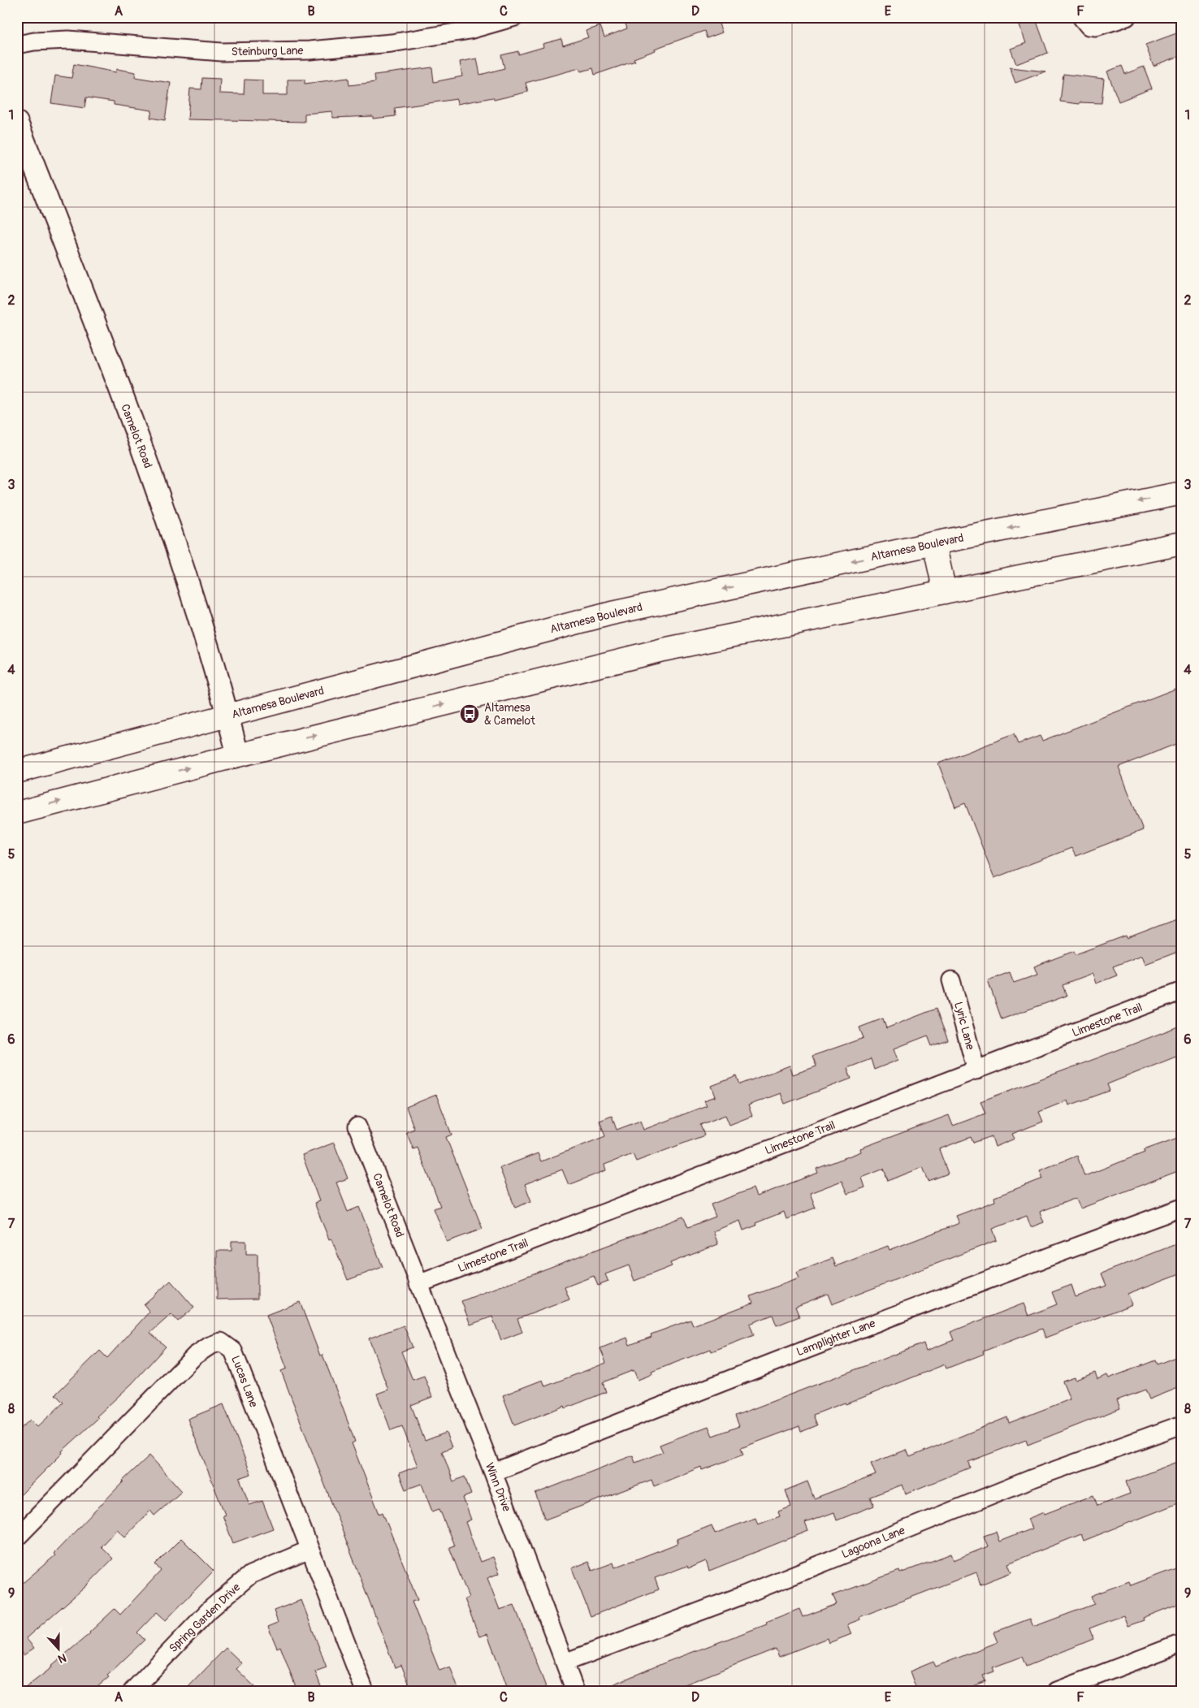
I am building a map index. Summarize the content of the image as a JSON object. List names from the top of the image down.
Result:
{
  "streets": {
    "main road": ["Altamesa Boulevard"],
    "street": [
      "Steinburg Lane",
      "Camelot Road",
      "Limestone Trail",
      "Lyric Lane",
      "Lamplighter Lane",
      "Lucas Lane",
      "Winn Drive",
      "Lagoona Lane",
      "Spring Garden Drive"
    ]
  },
  "crossings": [
    ["Camelot Road", "Altamesa Boulevard"],
    ["Camelot Road", "Limestone Trail"],
    ["Camelot Road", "Winn Drive"],
    ["Limestone Trail", "Lyric Lane"],
    ["Limestone Trail", "Winn Drive"],
    ["Lamplighter Lane", "Winn Drive"],
    ["Lucas Lane", "Spring Garden Drive"],
    ["Winn Drive", "Lagoona Lane"]
  ],
  "places": {
    "bus stop": ["Altamesa & Camelot"]
  },
  "north": "bottom",
  "grid": {
    "columns": [
      "A",
      "B",
      "C",
      "D",
      "E",
      "F"
    ],
    "rows": [
      "1",
      "2",
      "3",
      "4",
      "5",
      "6",
      "7",
      "8",
      "9"
    ]
  }
}
